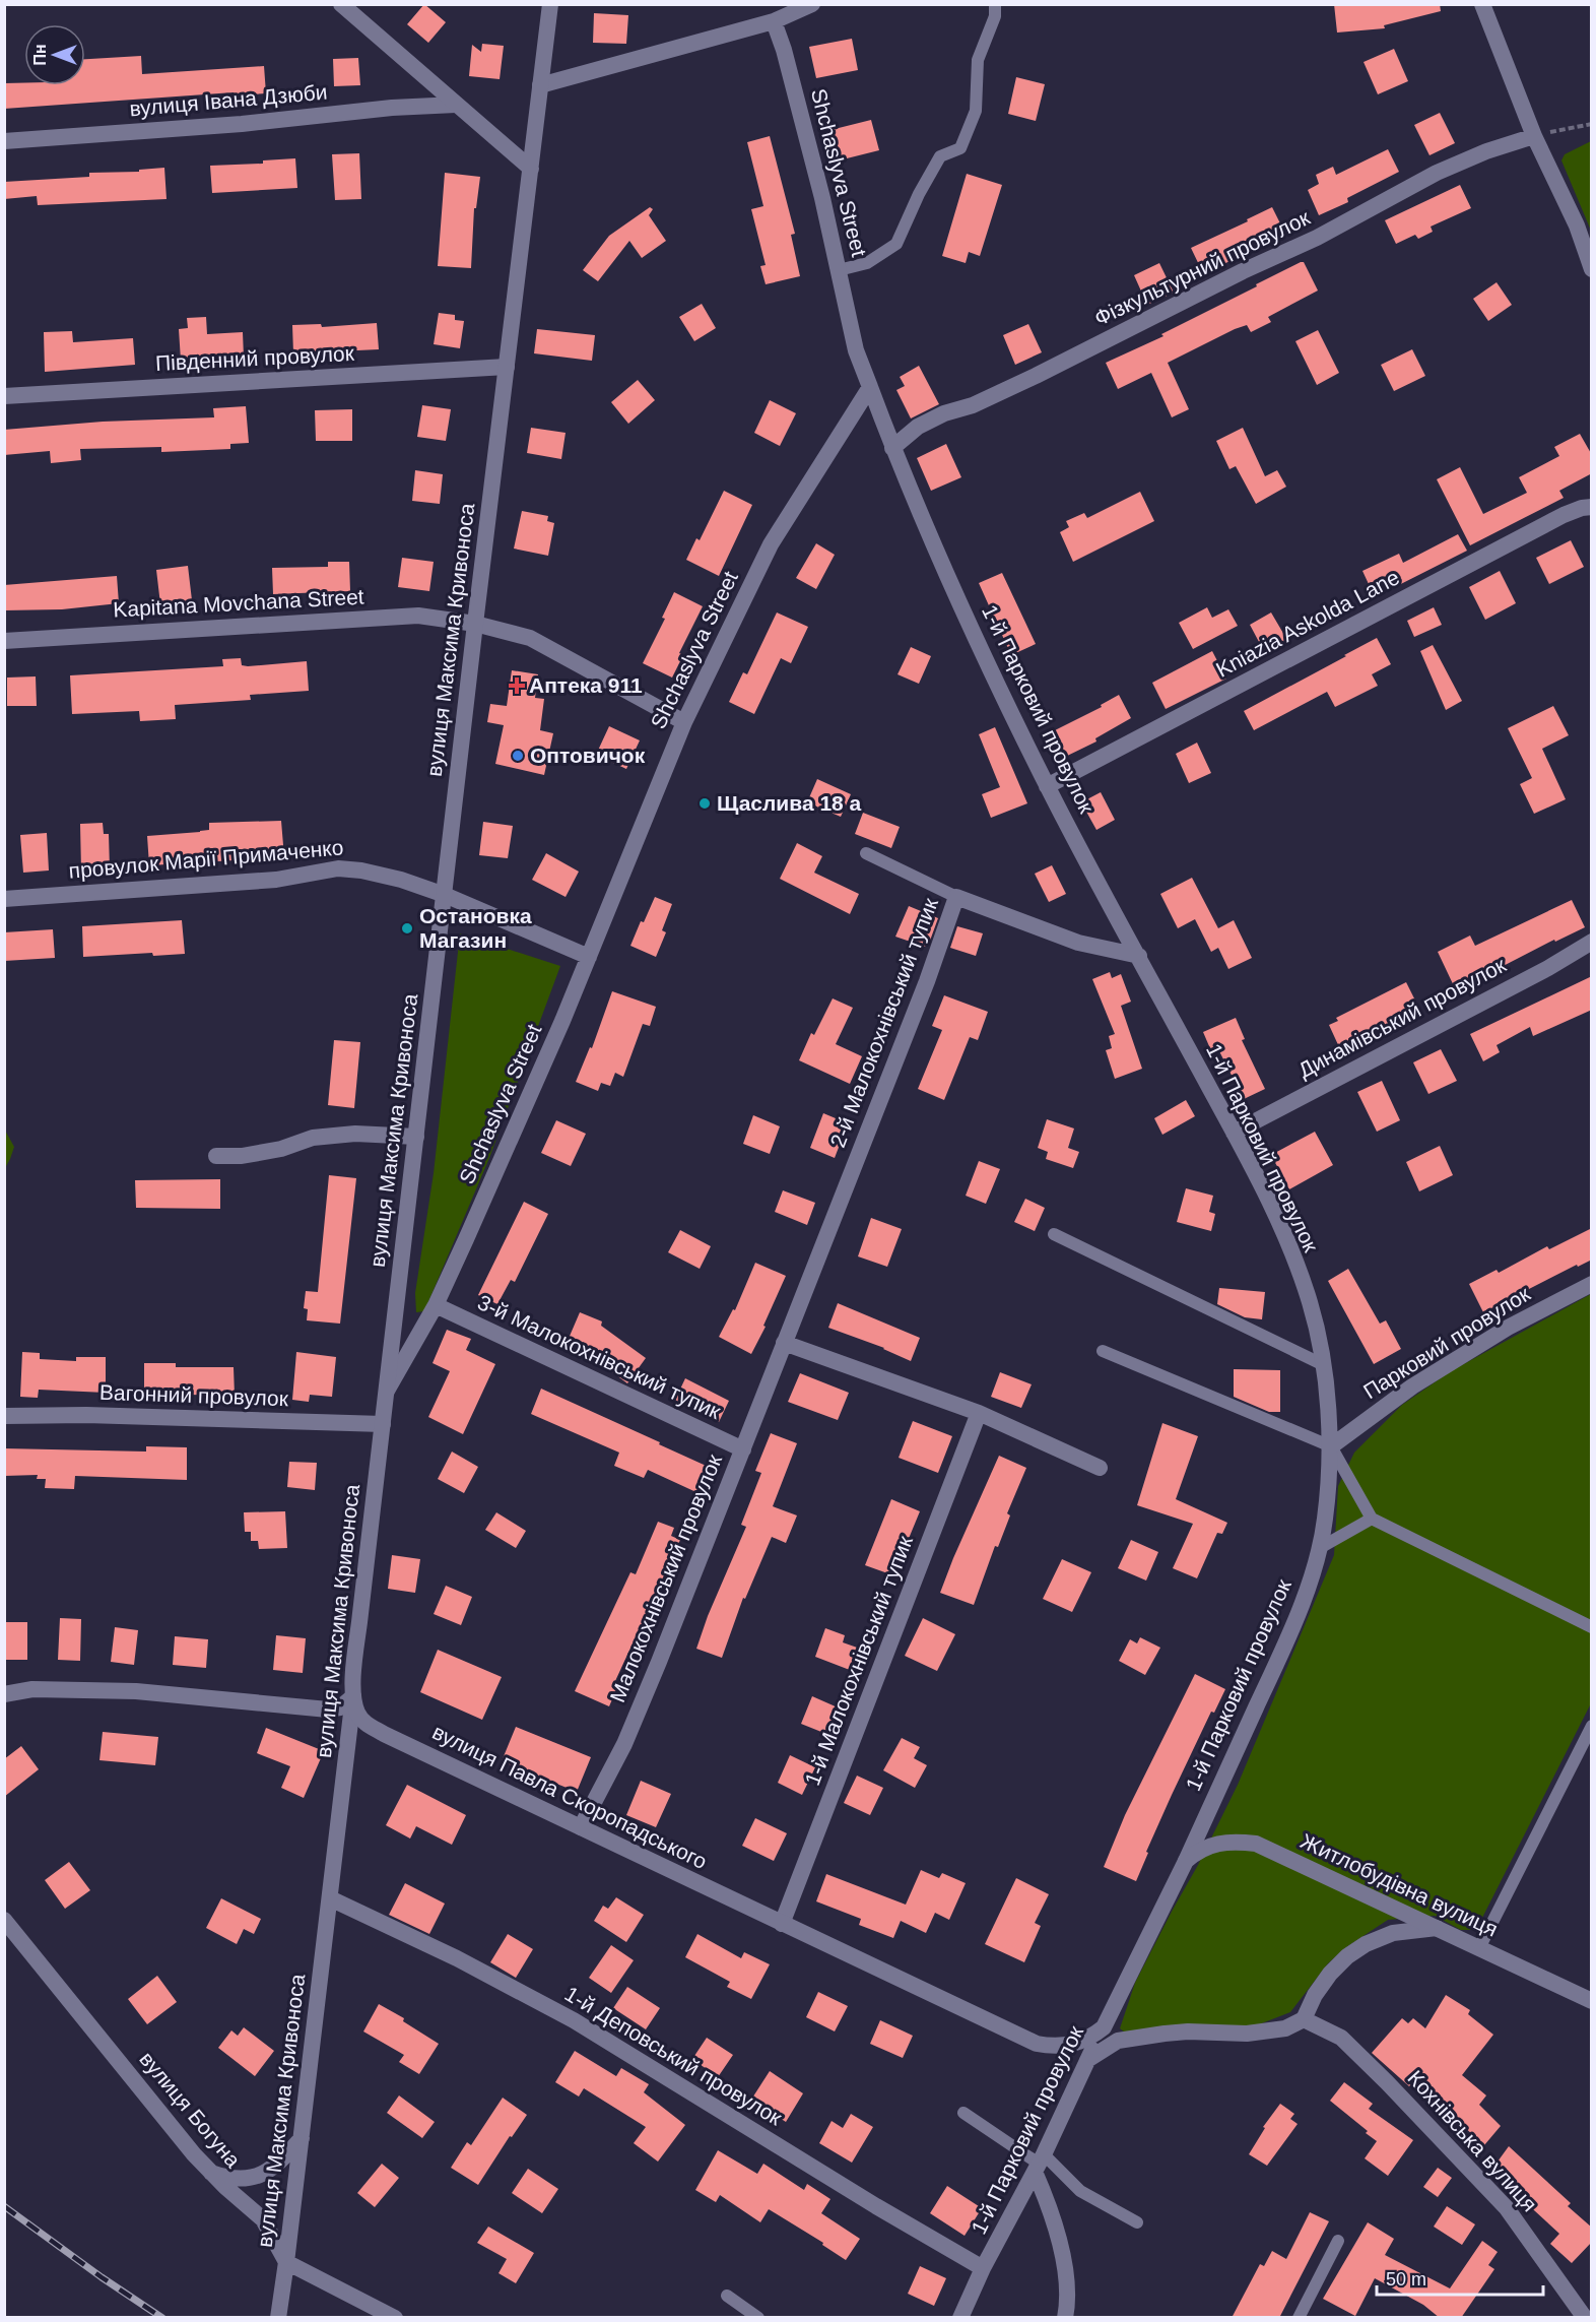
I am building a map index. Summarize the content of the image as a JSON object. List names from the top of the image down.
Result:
{
  "streets": {
    "street": [
      "вулиця Івана Дзюби",
      "Shchaslyva Street",
      "Фізкультурний провулок",
      "Південний провулок",
      "Kapitana Movchana Street",
      "Kniazia Askolda Lane",
      "вулиця Максима Кривоноса",
      "1-й Парковий провулок",
      "провулок Марії Примаченко",
      "Динамівський провулок",
      "2-й Малокохнівський тупик",
      "Парковий провулок",
      "3-й Малокохнівський тупик",
      "Вагонний провулок",
      "Малокохнівський провулок",
      "1-й Малокохнівський тупик",
      "вулиця Павла Скоропадського",
      "Житлобудівна вулиця",
      "1-й Деповський провулок",
      "вулиця Богуна",
      "Кохнівська вулиця"
    ]
  },
  "crossings": [
    ["Shchaslyva Street", "Kapitana Movchana Street"],
    ["Shchaslyva Street", "вулиця Максима Кривоноса"],
    ["Shchaslyva Street", "1-й Парковий провулок"],
    ["Shchaslyva Street", "провулок Марії Примаченко"],
    ["Shchaslyva Street", "3-й Малокохнівський тупик"],
    ["Фізкультурний провулок", "1-й Парковий провулок"],
    ["Південний провулок", "вулиця Максима Кривоноса"],
    ["Kapitana Movchana Street", "вулиця Максима Кривоноса"],
    ["Kniazia Askolda Lane", "1-й Парковий провулок"],
    ["вулиця Максима Кривоноса", "провулок Марії Примаченко"],
    ["вулиця Максима Кривоноса", "Вагонний провулок"],
    ["вулиця Максима Кривоноса", "вулиця Павла Скоропадського"],
    ["вулиця Максима Кривоноса", "1-й Деповський провулок"],
    ["вулиця Максима Кривоноса", "вулиця Богуна"],
    ["1-й Парковий провулок", "Динамівський провулок"],
    ["1-й Парковий провулок", "2-й Малокохнівський тупик"],
    ["1-й Парковий провулок", "Парковий провулок"],
    ["1-й Парковий провулок", "вулиця Павла Скоропадського"],
    ["1-й Парковий провулок", "Житлобудівна вулиця"],
    ["1-й Парковий провулок", "1-й Деповський провулок"],
    ["2-й Малокохнівський тупик", "Малокохнівський провулок"],
    ["3-й Малокохнівський тупик", "Малокохнівський провулок"],
    ["Малокохнівський провулок", "вулиця Павла Скоропадського"],
    ["1-й Малокохнівський тупик", "вулиця Павла Скоропадського"]
  ],
  "places": {
    "health": ["Аптека 911"],
    "other": ["Оптовичок", "Щаслива 18 а", "Остановка Магазин"]
  },
  "scale_bar": "50 m",
  "north": "left"
}
